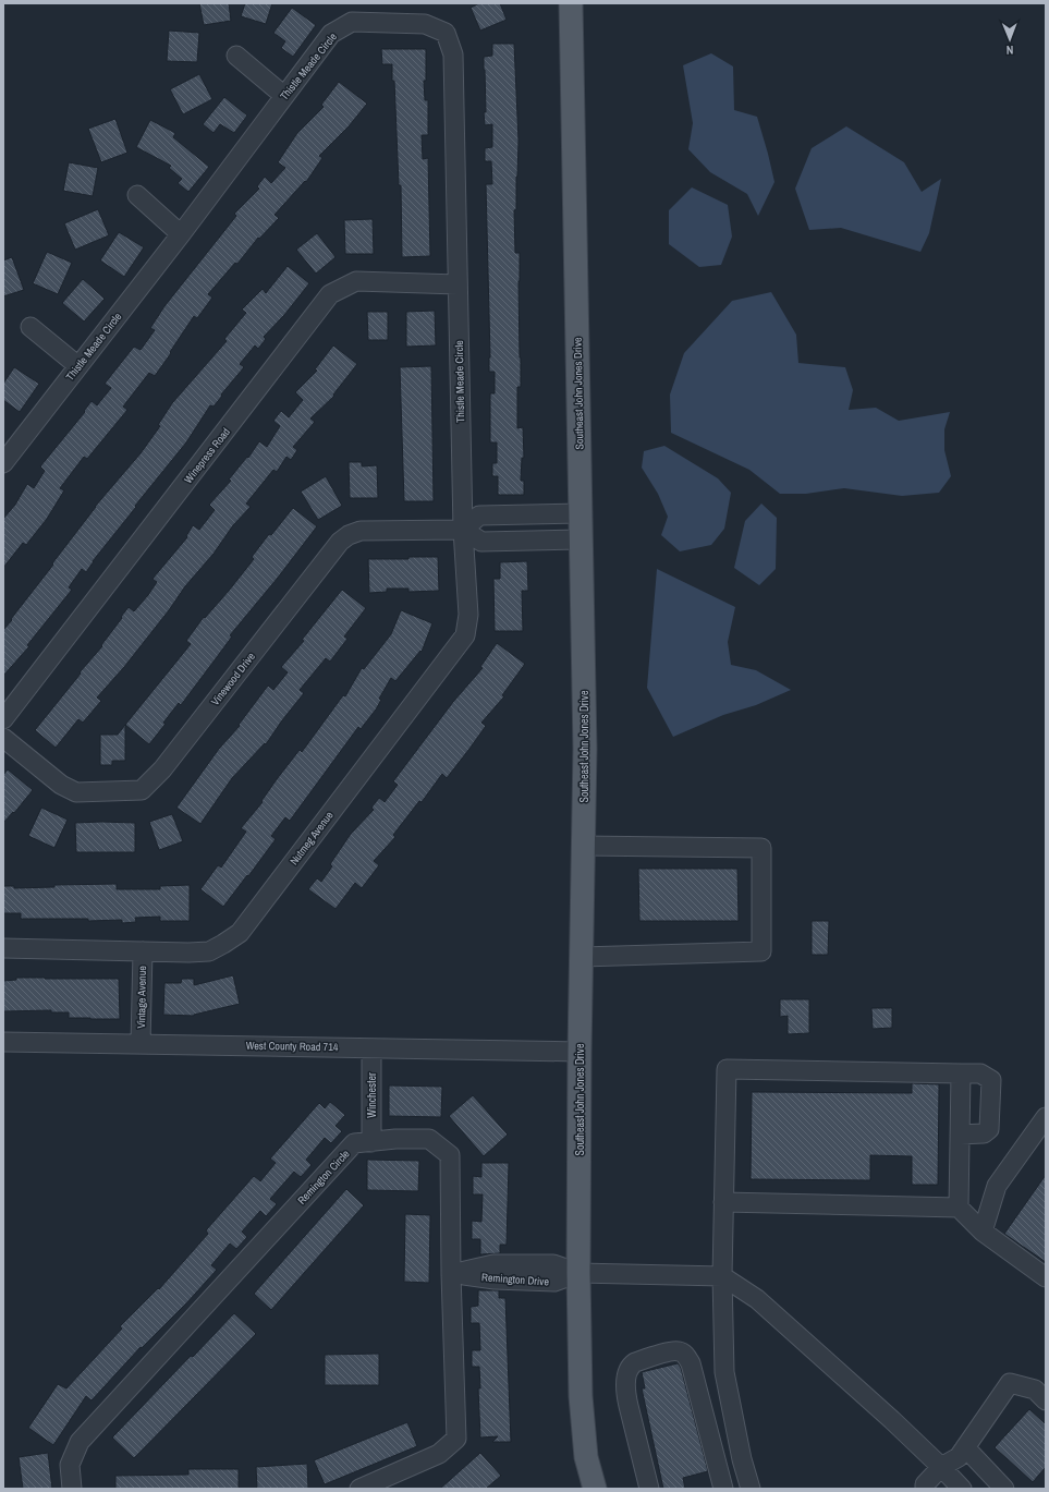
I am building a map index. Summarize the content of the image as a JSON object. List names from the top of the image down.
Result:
{
  "streets": {
    "main road": ["Southeast John Jones Drive"],
    "street": [
      "Thistle Meade Circle",
      "Winepress Road",
      "Vinewood Drive",
      "Nutmeg Avenue",
      "Vintage Avenue",
      "West County Road 714",
      "Winchester",
      "Remington Circle",
      "Remington Drive"
    ]
  },
  "crossings": [
    ["Thistle Meade Circle", "Winepress Road"],
    ["Thistle Meade Circle", "Vinewood Drive"],
    ["Thistle Meade Circle", "Nutmeg Avenue"],
    ["Southeast John Jones Drive", "West County Road 714"],
    ["Southeast John Jones Drive", "Remington Drive"],
    ["Vinewood Drive", "Nutmeg Avenue"],
    ["Nutmeg Avenue", "Vintage Avenue"],
    ["Vintage Avenue", "West County Road 714"],
    ["West County Road 714", "Winchester"],
    ["Winchester", "Remington Circle"],
    ["Remington Circle", "Remington Drive"]
  ],
  "north": "bottom"
}
